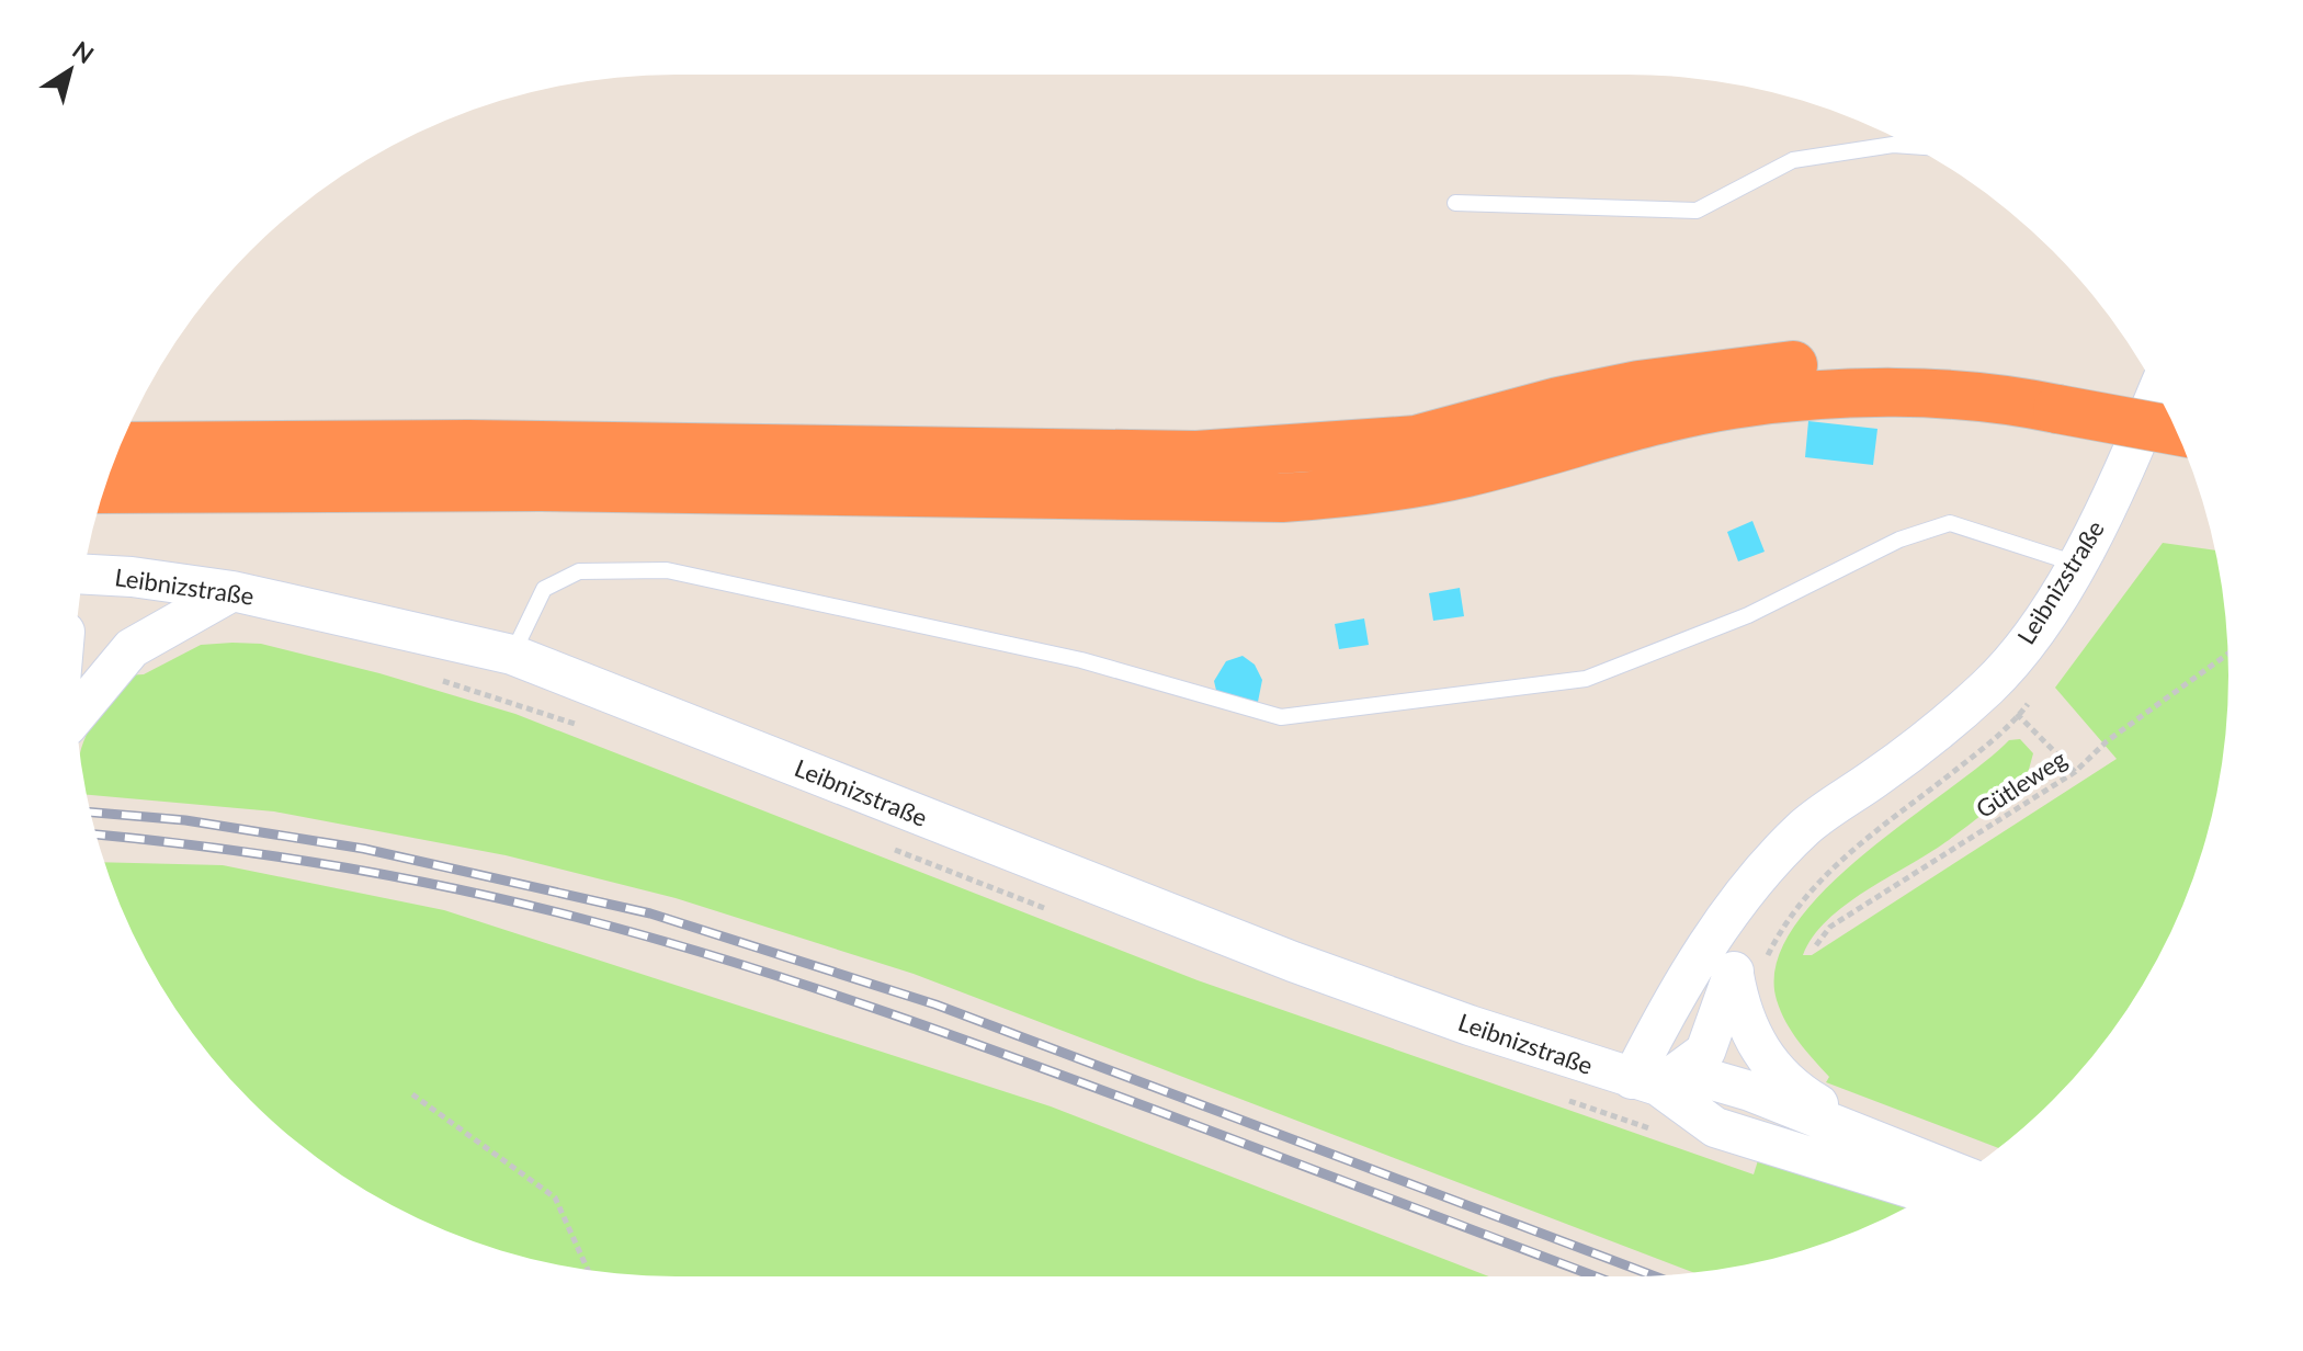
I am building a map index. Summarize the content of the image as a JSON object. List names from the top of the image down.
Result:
{
  "streets": {
    "street": ["Leibnizstraße"],
    "path": ["Gütleweg"]
  },
  "north": "top right"
}
